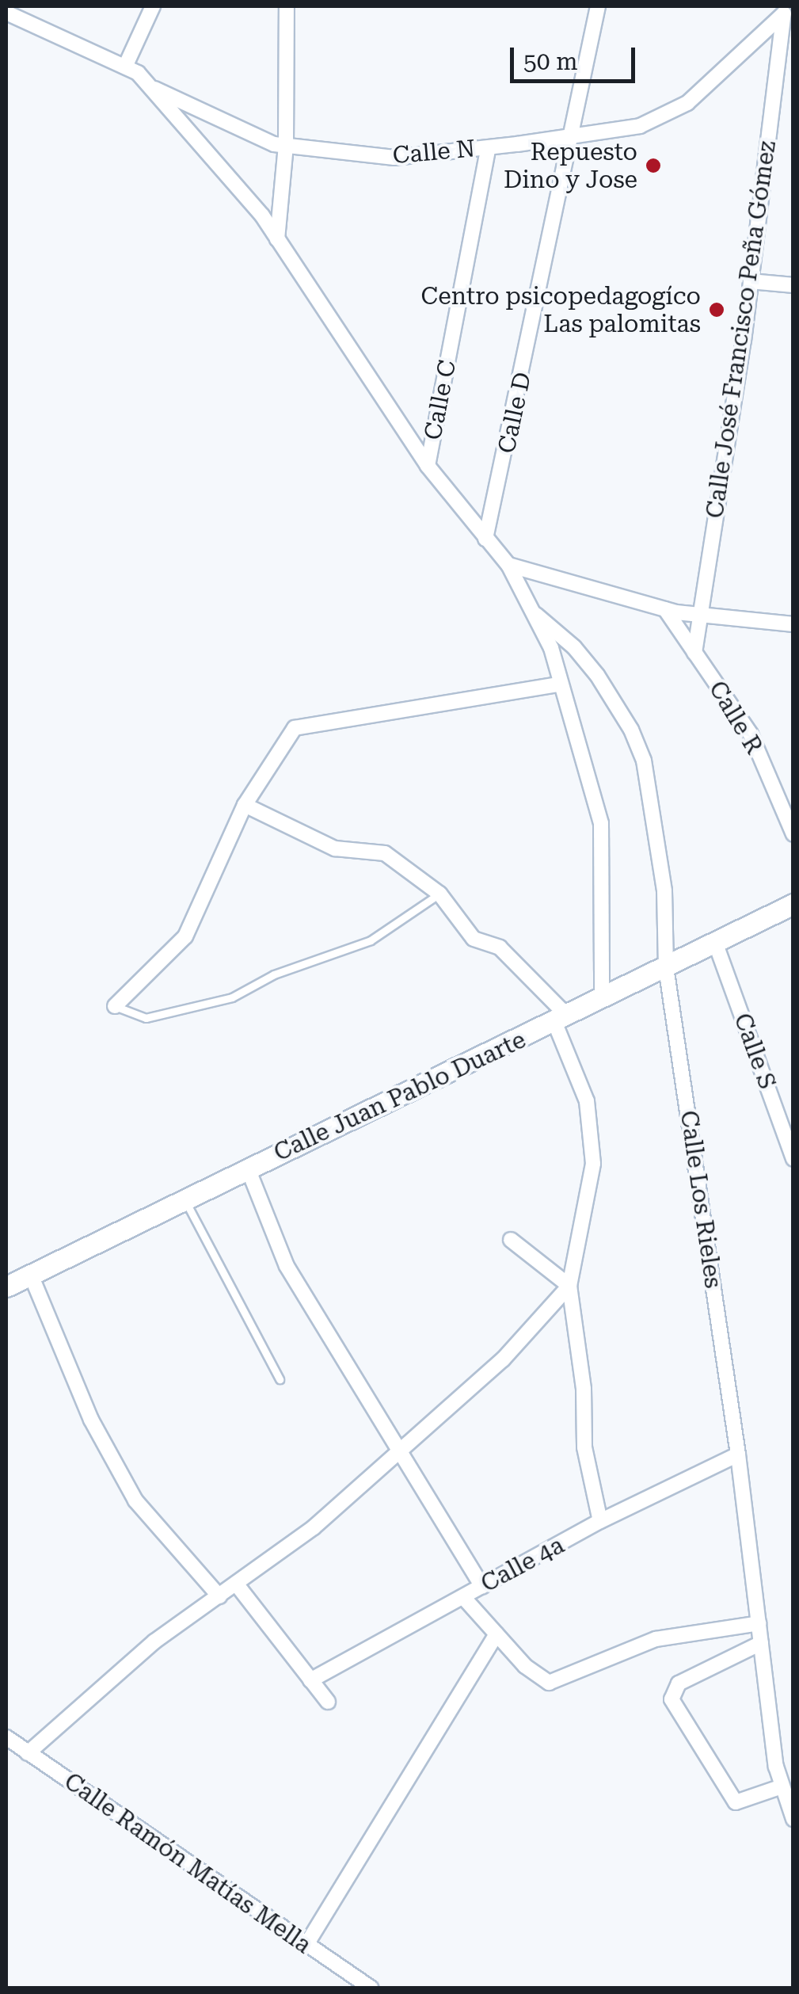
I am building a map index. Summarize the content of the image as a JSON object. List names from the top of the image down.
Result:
{
  "streets": {
    "street": [
      "Calle N",
      "Calle José Francisco Peña Gómez",
      "Calle C",
      "Calle D",
      "Calle R",
      "Calle S",
      "Calle Juan Pablo Duarte",
      "Calle Los Rieles",
      "Calle 4a",
      "Calle Ramón Matías Mella"
    ]
  },
  "crossings": [
    ["Calle N", "Calle José Francisco Peña Gómez"],
    ["Calle N", "Calle C"],
    ["Calle N", "Calle D"],
    ["Calle José Francisco Peña Gómez", "Calle R"],
    ["Calle S", "Calle Juan Pablo Duarte"],
    ["Calle Juan Pablo Duarte", "Calle Los Rieles"],
    ["Calle Los Rieles", "Calle 4a"]
  ],
  "places": ["Repuesto Dino y Jose", "Centro psicopedagogíco Las palomitas"],
  "scale_bar": "50 m"
}
